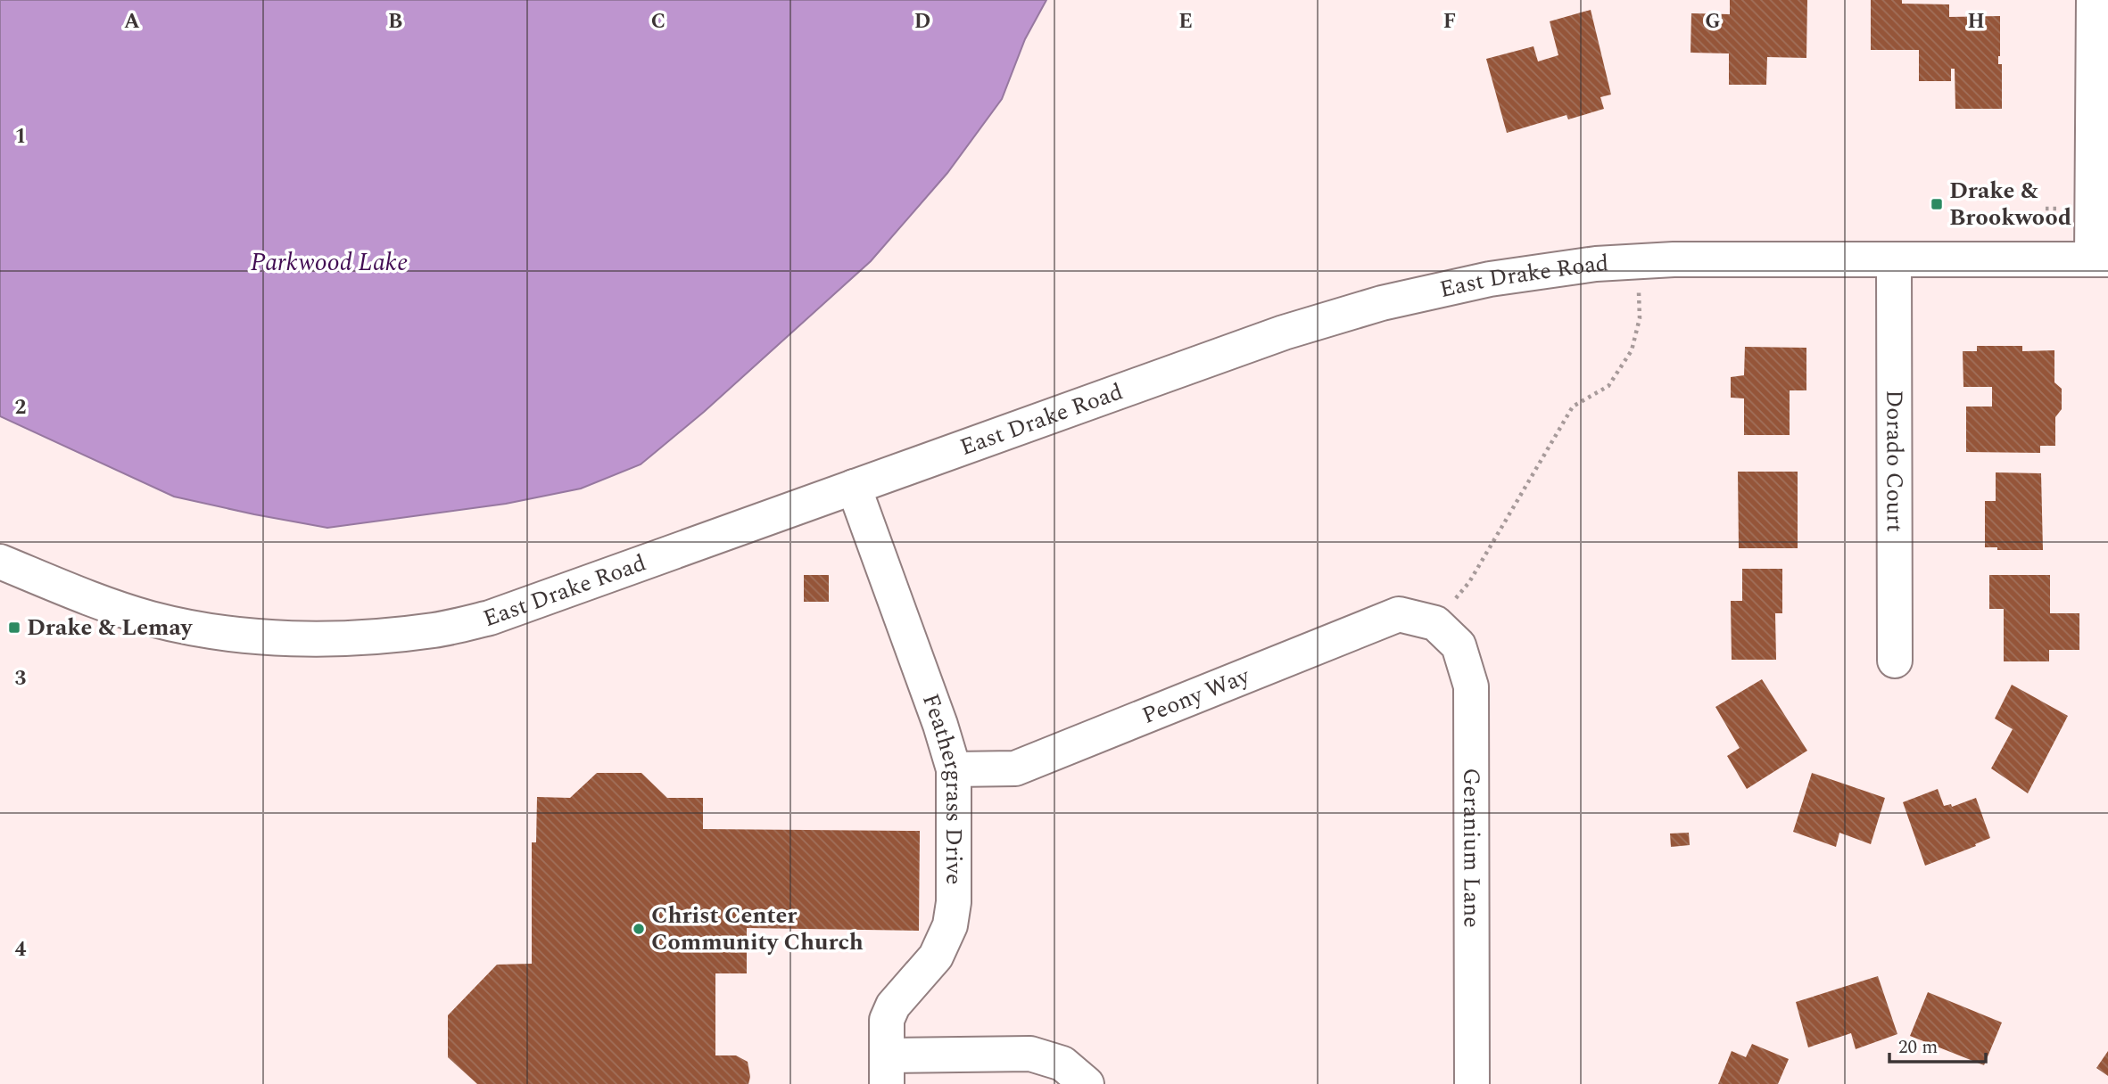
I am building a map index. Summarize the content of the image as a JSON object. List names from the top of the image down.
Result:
{
  "streets": {
    "street": [
      "East Drake Road",
      "Dorado Court",
      "Peony Way",
      "Feathergrass Drive",
      "Geranium Lane"
    ]
  },
  "crossings": [
    ["East Drake Road", "Dorado Court"],
    ["East Drake Road", "Feathergrass Drive"],
    ["Peony Way", "Feathergrass Drive"],
    ["Peony Way", "Geranium Lane"]
  ],
  "water": ["Parkwood Lake"],
  "places": {
    "transit": ["Drake & Brookwood", "Drake & Lemay"],
    "other": ["Christ Center Community Church"]
  },
  "scale_bar": "20 m",
  "grid": {
    "columns": [
      "A",
      "B",
      "C",
      "D",
      "E",
      "F",
      "G",
      "H"
    ],
    "rows": [
      "1",
      "2",
      "3",
      "4"
    ]
  }
}
